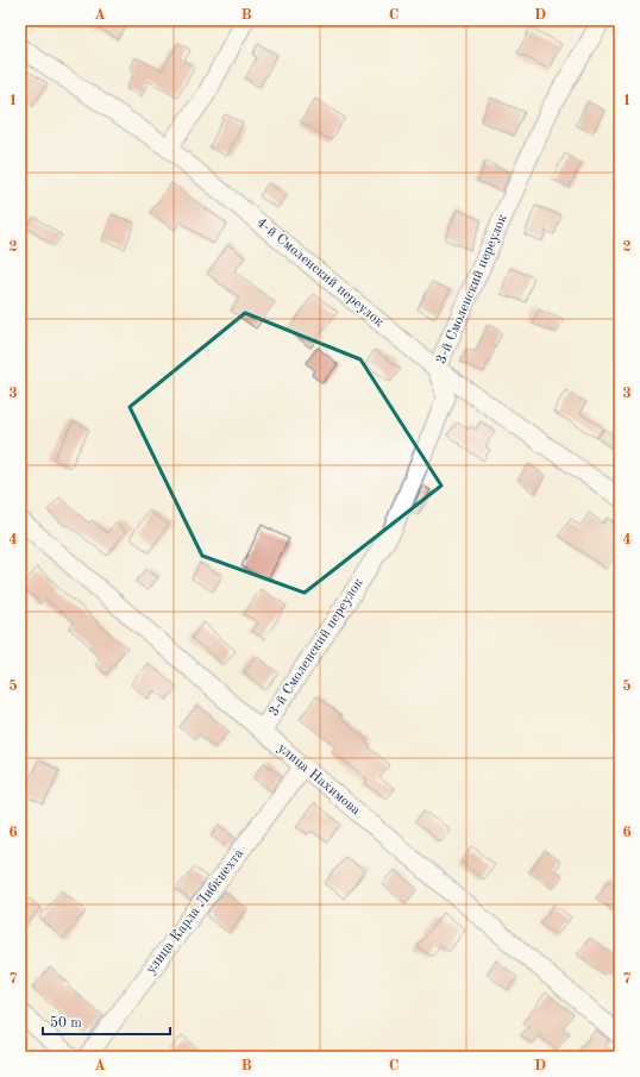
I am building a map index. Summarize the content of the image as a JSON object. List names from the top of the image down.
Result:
{
  "streets": {
    "street": [
      "4-й Смоленский переулок",
      "3-й Смоленский переулок",
      "улица Нахимова",
      "улица Карла Либкнехта"
    ]
  },
  "crossings": [
    ["4-й Смоленский переулок", "3-й Смоленский переулок"],
    ["3-й Смоленский переулок", "улица Нахимова"],
    ["улица Нахимова", "улица Карла Либкнехта"]
  ],
  "scale_bar": "50 m",
  "grid": {
    "columns": [
      "A",
      "B",
      "C",
      "D"
    ],
    "rows": [
      "1",
      "2",
      "3",
      "4",
      "5",
      "6",
      "7"
    ]
  }
}
